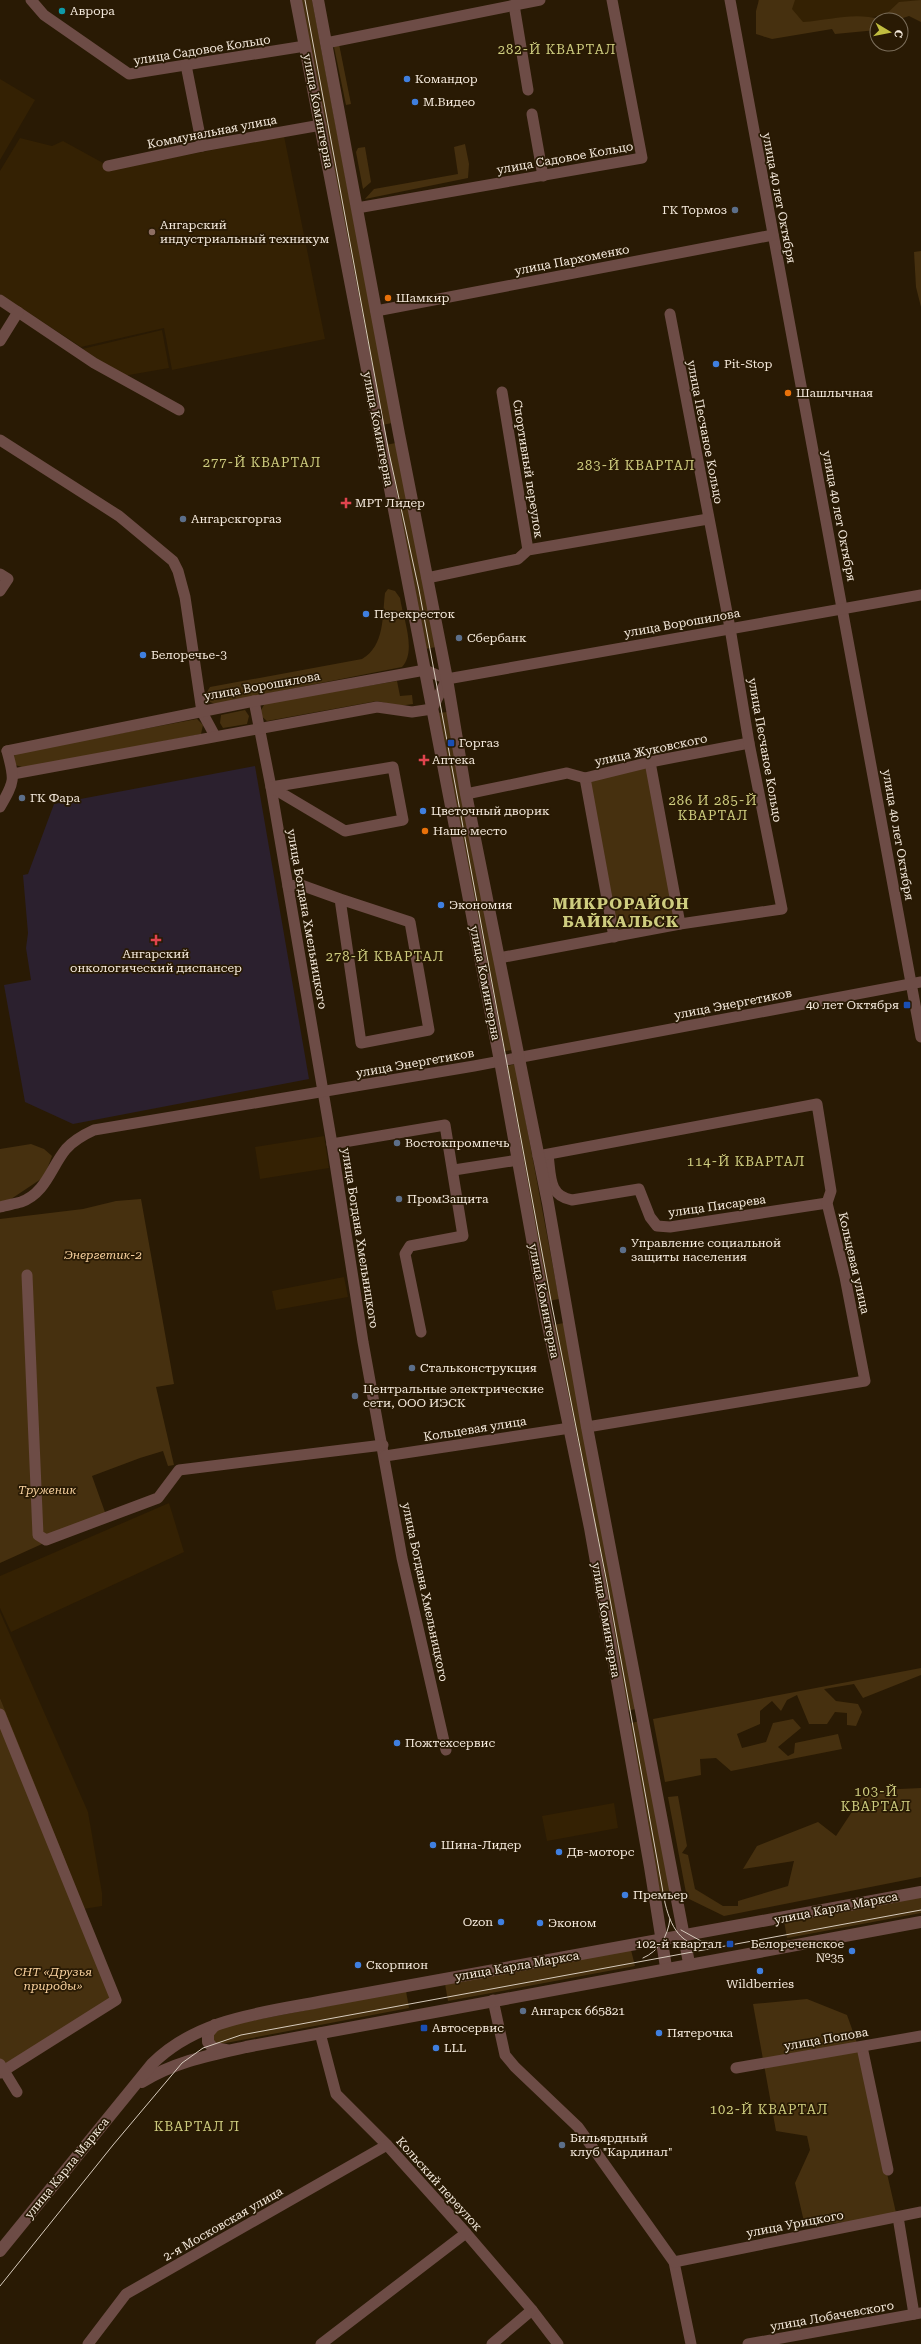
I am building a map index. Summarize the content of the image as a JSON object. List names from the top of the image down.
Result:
{
  "streets": {
    "street": [
      "улица Садовое Кольцо",
      "улица Коминтерна",
      "Коммунальная улица",
      "улица 40 лет Октября",
      "улица Пархоменко",
      "улица Песчаное Кольцо",
      "Спортивный переулок",
      "улица Ворошилова",
      "улица Жуковского",
      "улица Богдана Хмельницкого",
      "улица Энергетиков",
      "улица Писарева",
      "Кольцевая улица",
      "улица Карла Маркса",
      "улица Попова",
      "Кольский переулок",
      "2-я Московская улица",
      "улица Урицкого",
      "улица Лобачевского"
    ]
  },
  "crossings": [
    ["улица Садовое Кольцо", "улица Коминтерна"],
    ["улица Коминтерна", "Коммунальная улица"],
    ["улица Коминтерна", "улица Пархоменко"],
    ["улица Коминтерна", "улица Песчаное Кольцо"],
    ["улица Коминтерна", "улица Ворошилова"],
    ["улица Коминтерна", "улица Жуковского"],
    ["улица Коминтерна", "улица Энергетиков"],
    ["улица Коминтерна", "улица Писарева"],
    ["улица Коминтерна", "Кольцевая улица"],
    ["улица Коминтерна", "улица Карла Маркса"],
    ["улица 40 лет Октября", "улица Пархоменко"],
    ["улица 40 лет Октября", "улица Ворошилова"],
    ["улица 40 лет Октября", "улица Энергетиков"],
    ["улица Песчаное Кольцо", "улица Ворошилова"],
    ["улица Песчаное Кольцо", "улица Жуковского"],
    ["улица Ворошилова", "улица Богдана Хмельницкого"],
    ["улица Богдана Хмельницкого", "улица Энергетиков"],
    ["улица Богдана Хмельницкого", "Кольцевая улица"],
    ["улица Писарева", "Кольцевая улица"],
    ["улица Карла Маркса", "Кольский переулок"],
    ["Кольский переулок", "2-я Московская улица"]
  ],
  "districts": [
    "282-Й КВАРТАЛ",
    "277-Й КВАРТАЛ",
    "283-Й КВАРТАЛ",
    "286 И 285-Й КВАРТАЛ",
    "МИКРОРАЙОН БАЙКАЛЬСК",
    "278-Й КВАРТАЛ",
    "114-Й КВАРТАЛ",
    "103-Й КВАРТАЛ",
    "102-Й КВАРТАЛ",
    "КВАРТАЛ Л"
  ],
  "parks": ["Энергетик-2", "Труженик", "СНТ «Друзья природы»"],
  "places": {
    "other": [
      "Аврора",
      "Командор",
      "М.Видео",
      "ГК Тормоз",
      "Ангарский индустриальный техникум",
      "Шамкир",
      "Pit-Stop",
      "Шашлычная",
      "Ангарскгоргаз",
      "Перекресток",
      "Сбербанк",
      "Белоречье-3",
      "ГК Фара",
      "Цветочный дворик",
      "Наше место",
      "Экономия",
      "Востокпромпечь",
      "ПромЗащита",
      "Управление социальной защиты населения",
      "Стальконструкция",
      "Центральные электрические сети, ООО ИЭСК",
      "Пожтехсервис",
      "Шина-Лидер",
      "Дв-моторс",
      "Премьер",
      "Ozon",
      "Эконом",
      "Белореченское №35",
      "Скорпион",
      "Wildberries",
      "Ангарск 665821",
      "Пятерочка",
      "LLL",
      "Бильярдный клуб \"Кардинал\""
    ],
    "health": ["МРТ Лидер", "Аптека", "Ангарский онкологический диспансер"],
    "transit": [
      "Горгаз",
      "40 лет Октября",
      "102-й квартал",
      "Автосервис"
    ]
  },
  "north": "right"
}
